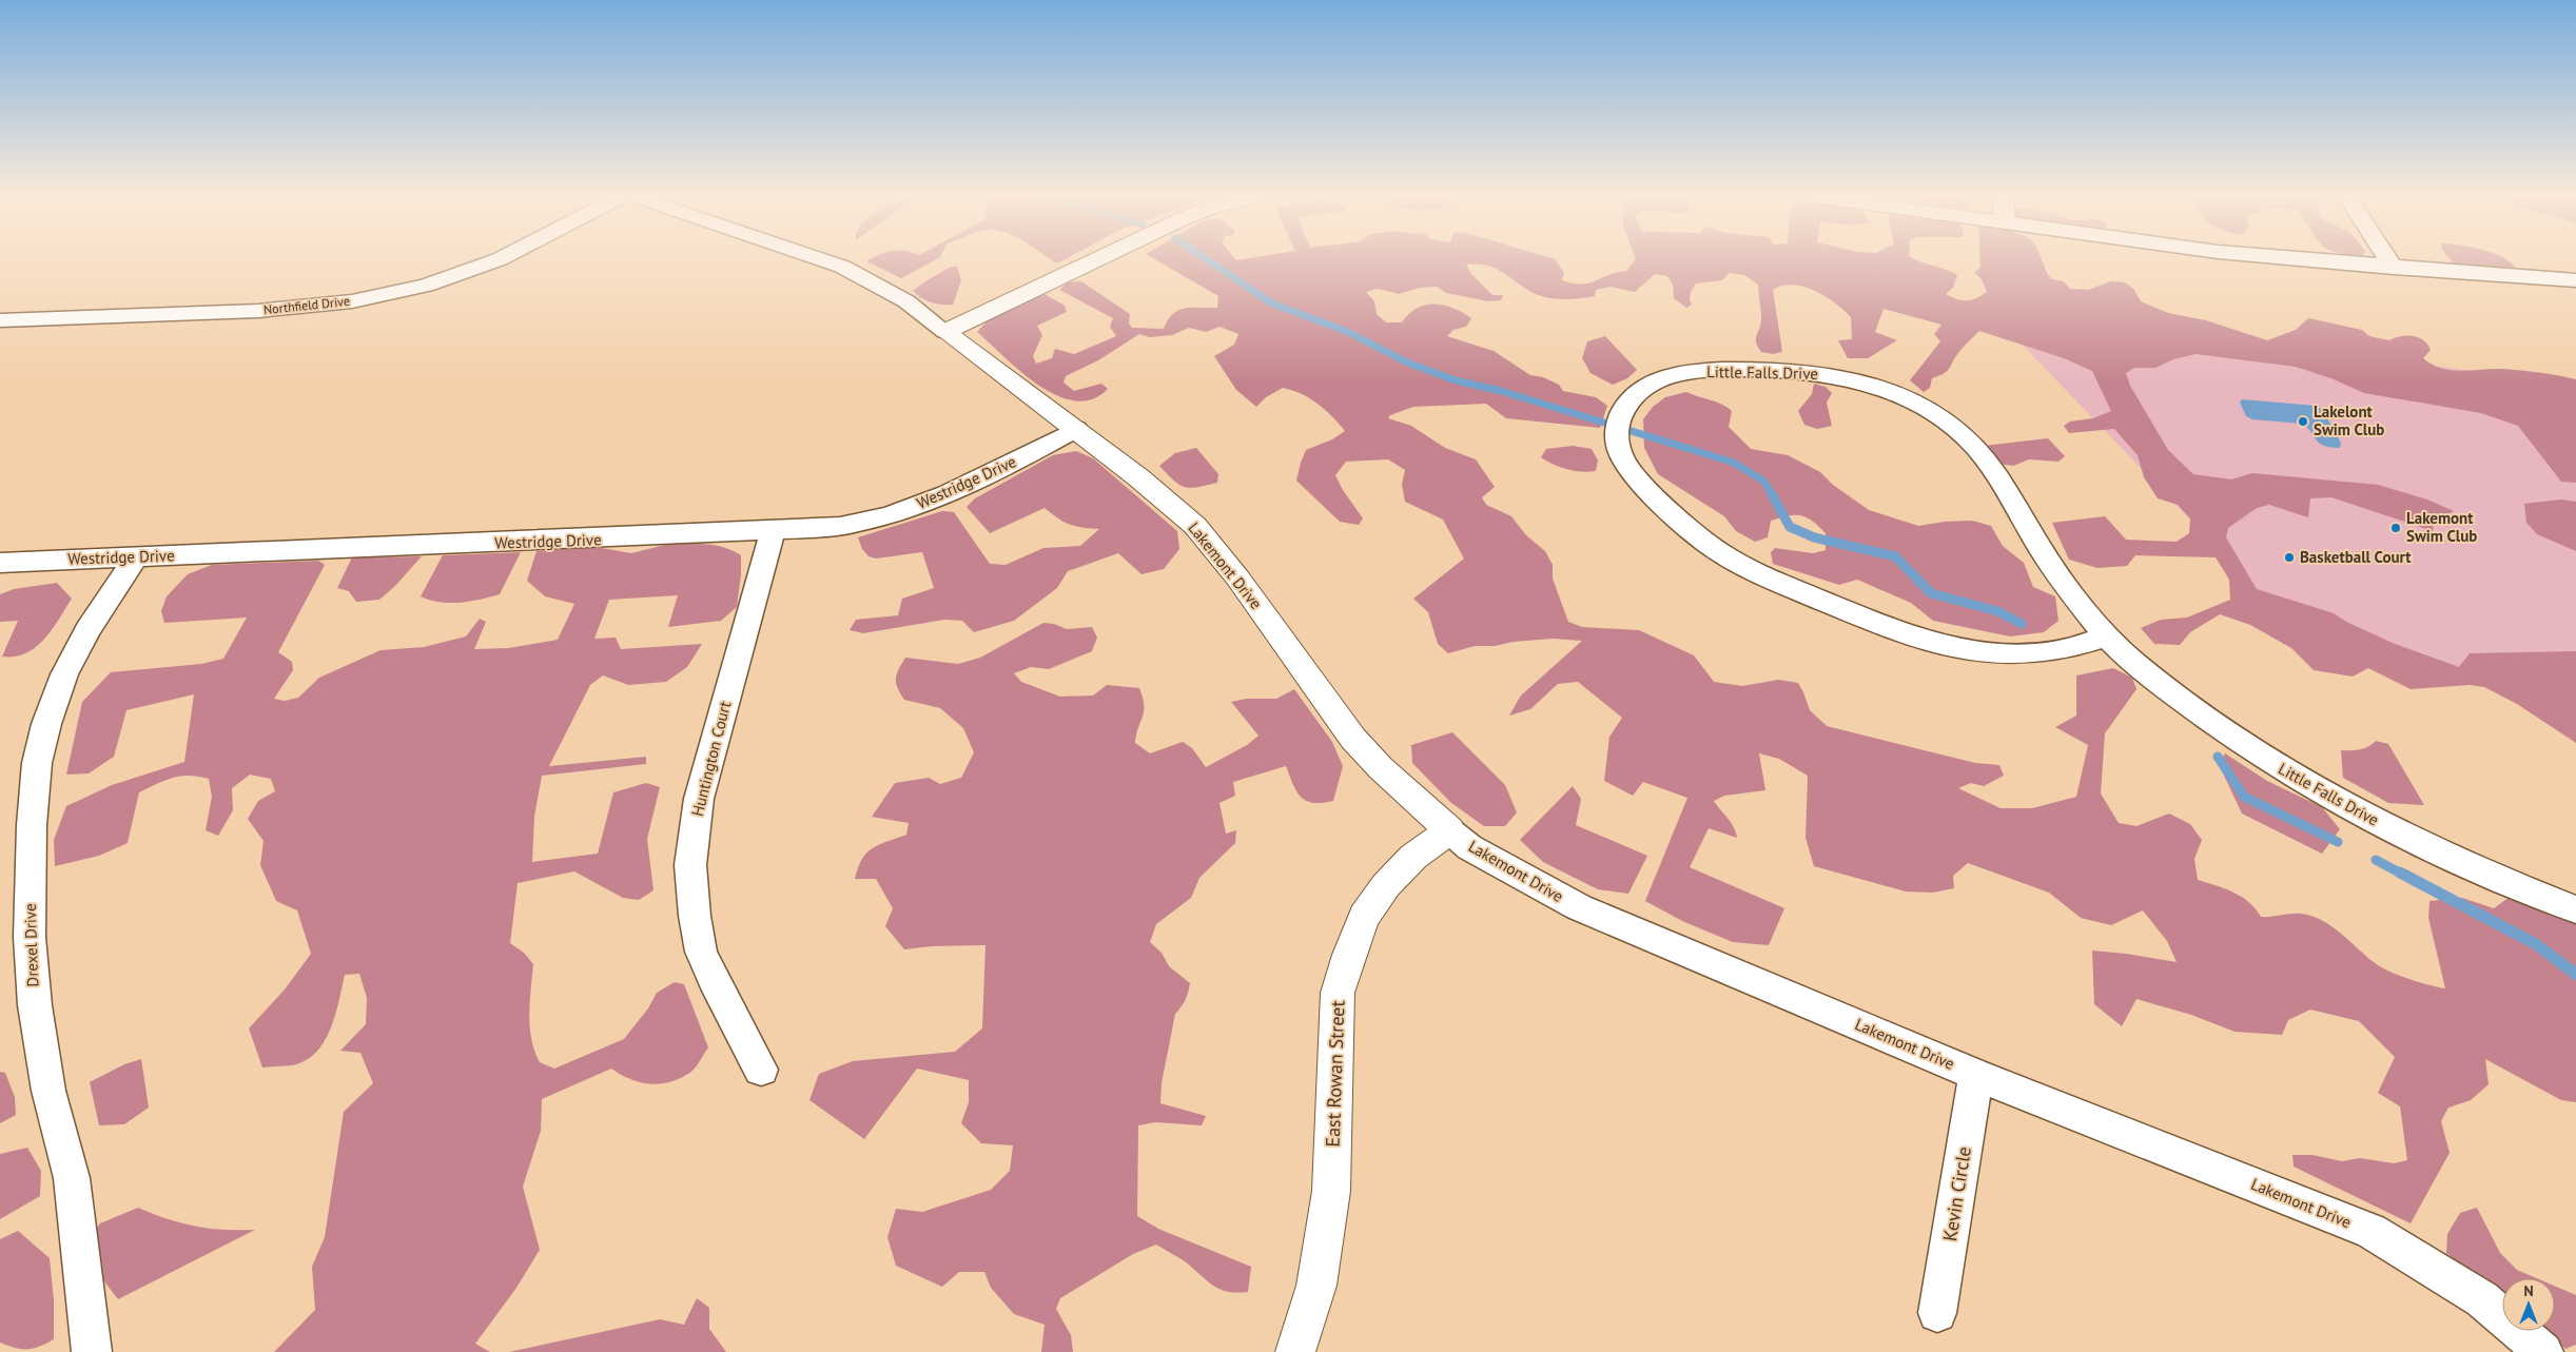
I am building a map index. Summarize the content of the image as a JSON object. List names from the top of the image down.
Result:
{
  "streets": {
    "street": [
      "Northfield Drive",
      "Little Falls Drive",
      "Westridge Drive",
      "Lakemont Drive",
      "Huntington Court",
      "Drexel Drive",
      "East Rowan Street",
      "Kevin Circle"
    ]
  },
  "crossings": [
    ["Westridge Drive", "Lakemont Drive"],
    ["Westridge Drive", "Huntington Court"],
    ["Westridge Drive", "Drexel Drive"],
    ["Lakemont Drive", "East Rowan Street"],
    ["Lakemont Drive", "Kevin Circle"]
  ],
  "places": ["Lakelont Swim Club", "Lakemont Swim Club", "Basketball Court"],
  "north": "top"
}
